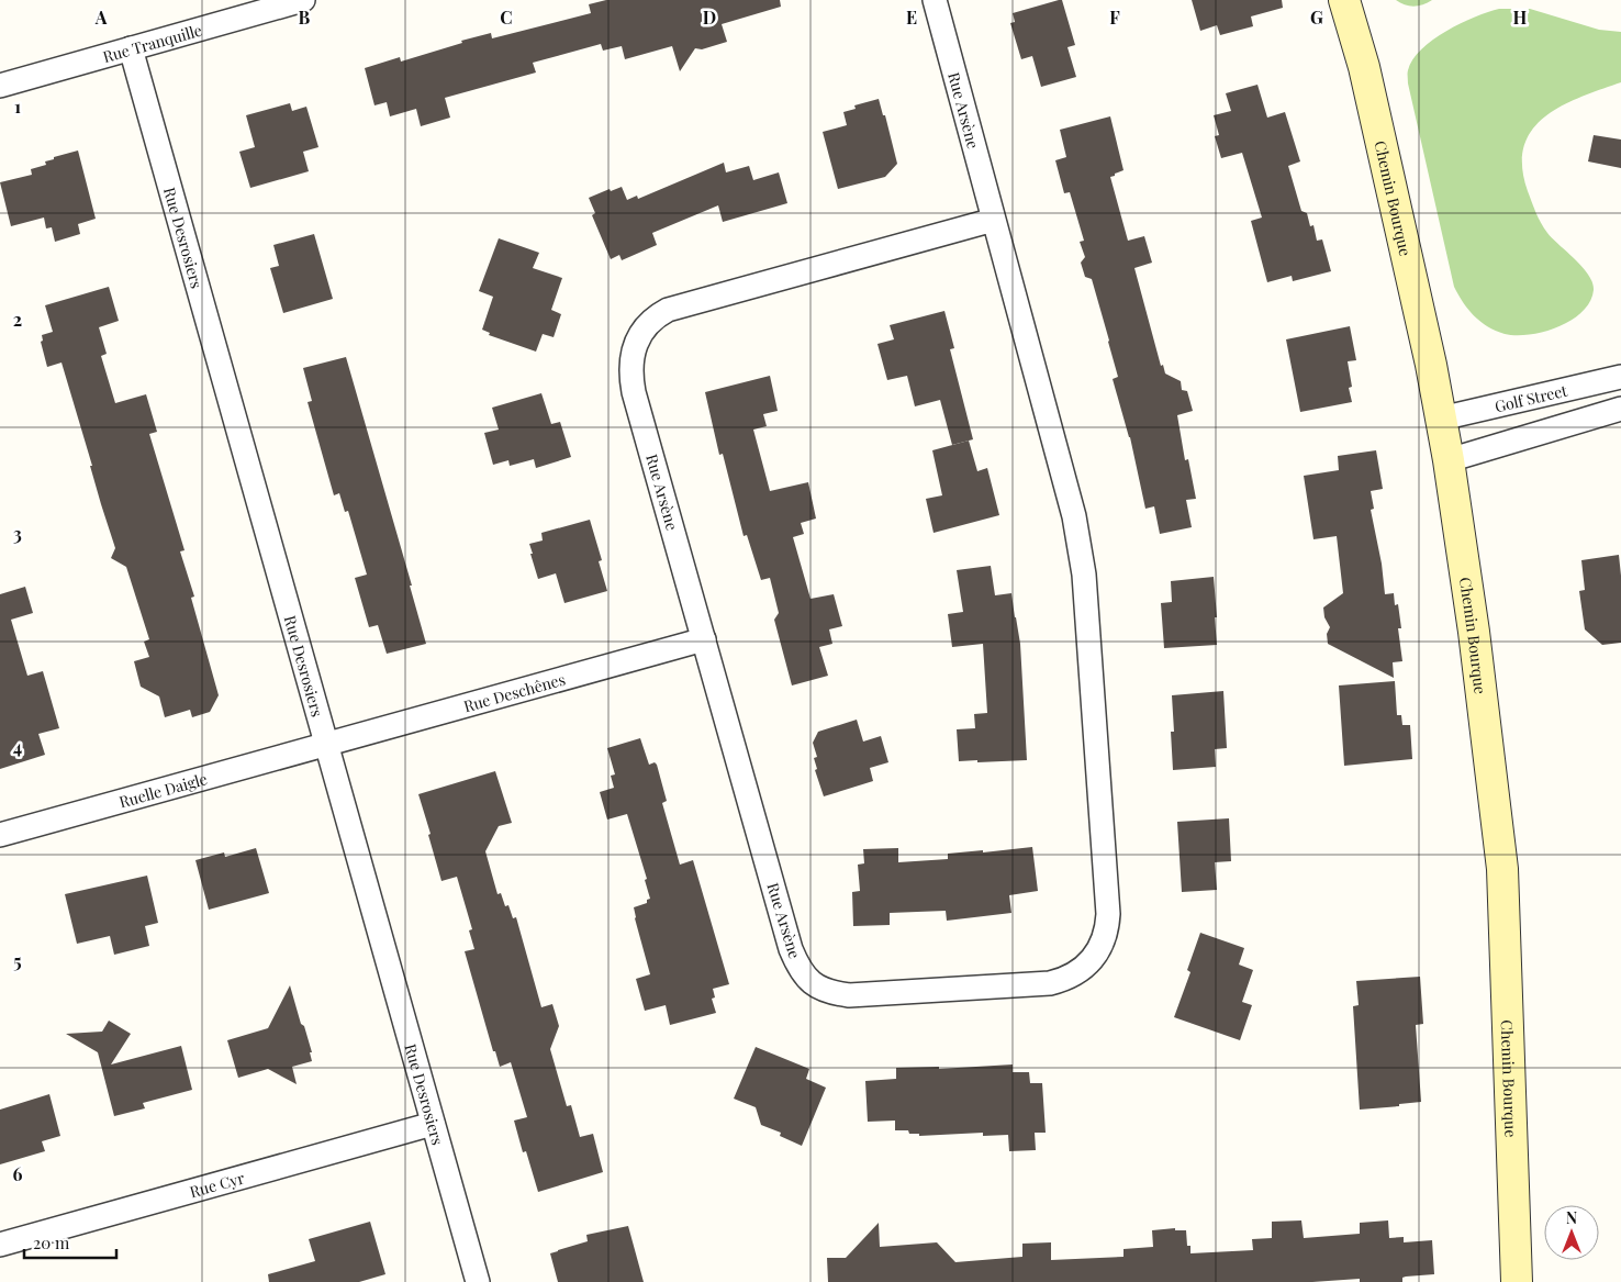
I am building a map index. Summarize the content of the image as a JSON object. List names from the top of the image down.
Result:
{
  "streets": {
    "street": [
      "Rue Tranquille",
      "Rue Arsène",
      "Chemin Bourque",
      "Rue Desrosiers",
      "Golf Street",
      "Rue Deschênes",
      "Ruelle Daigle",
      "Rue Cyr"
    ]
  },
  "crossings": [
    ["Rue Tranquille", "Rue Desrosiers"],
    ["Rue Arsène", "Rue Deschênes"],
    ["Chemin Bourque", "Golf Street"],
    ["Rue Desrosiers", "Rue Deschênes"],
    ["Rue Desrosiers", "Ruelle Daigle"],
    ["Rue Desrosiers", "Rue Cyr"],
    ["Rue Deschênes", "Ruelle Daigle"]
  ],
  "scale_bar": "20 m",
  "north": "top",
  "grid": {
    "columns": [
      "A",
      "B",
      "C",
      "D",
      "E",
      "F",
      "G",
      "H"
    ],
    "rows": [
      "1",
      "2",
      "3",
      "4",
      "5",
      "6"
    ]
  }
}
